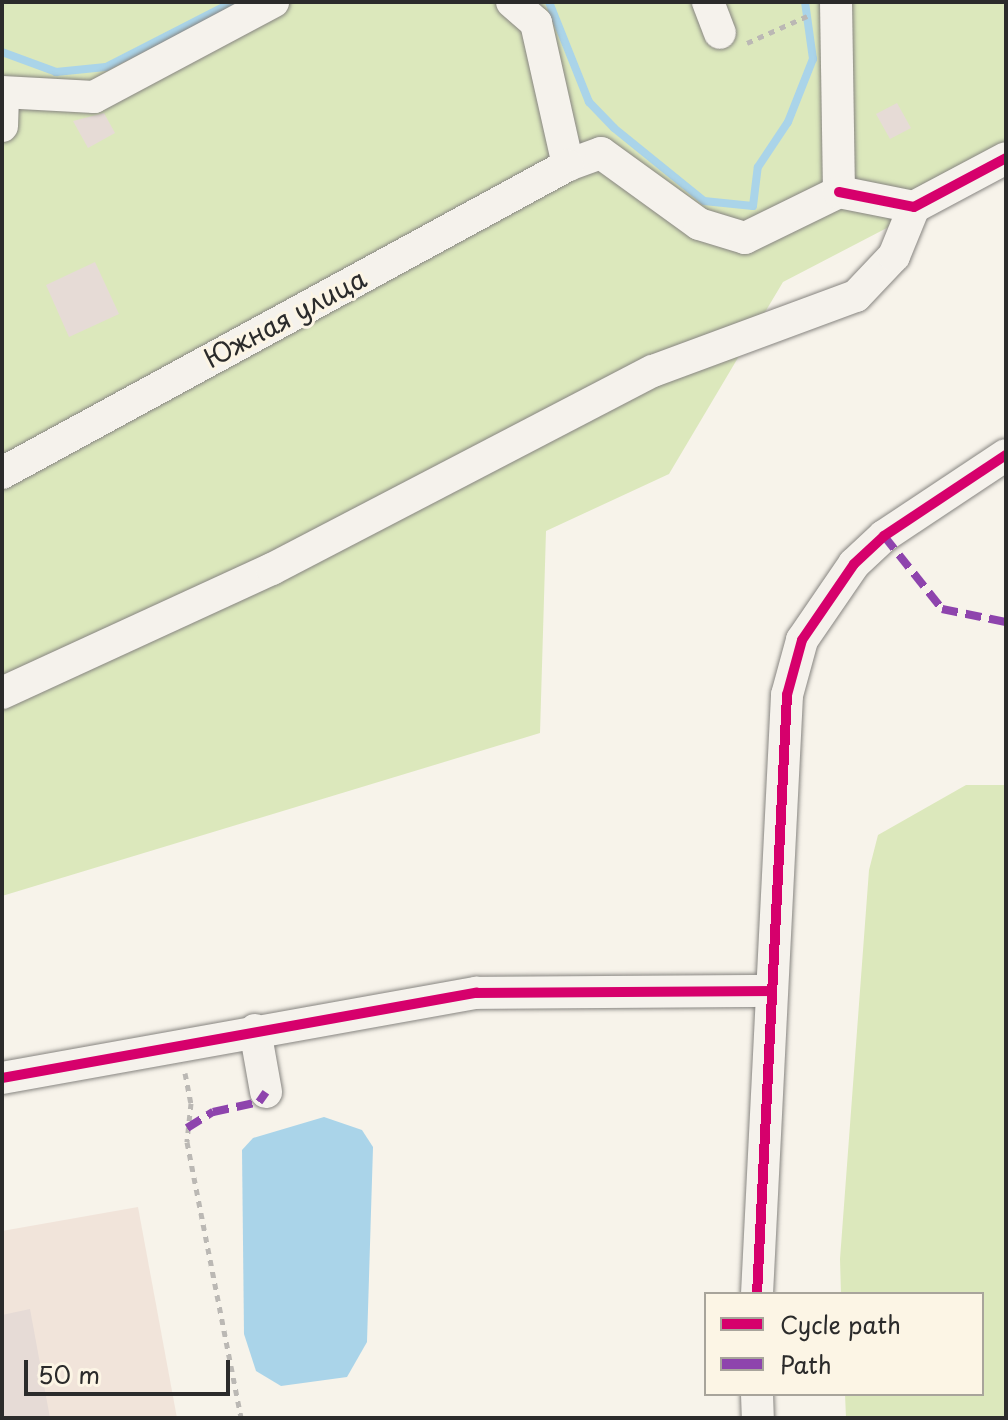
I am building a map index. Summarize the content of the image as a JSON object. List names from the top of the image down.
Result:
{
  "streets": {
    "street": ["Южная улица"]
  },
  "legend": ["Cycle path", "Path"],
  "scale_bar": "50 m"
}
